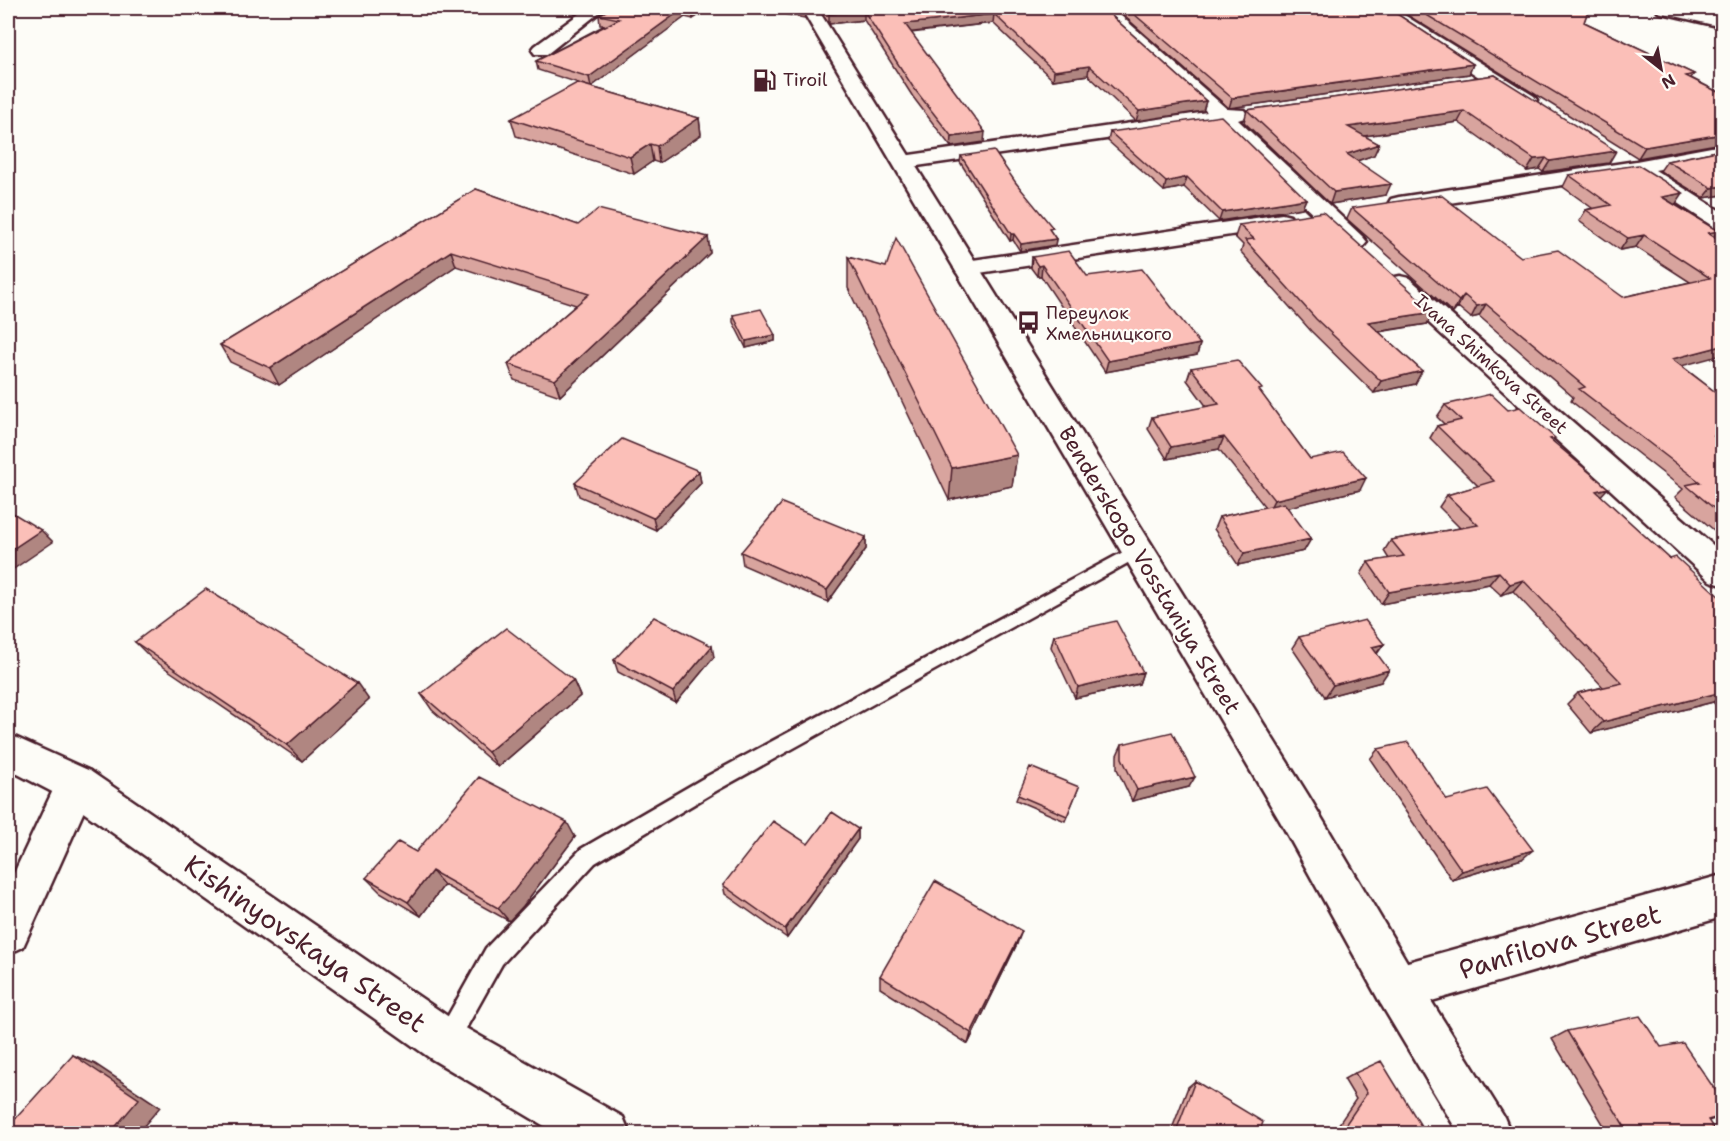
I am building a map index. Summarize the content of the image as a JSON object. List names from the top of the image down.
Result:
{
  "streets": {
    "street": [
      "Ivana Shimkova Street",
      "Benderskogo Vosstaniya Street",
      "Panfilova Street",
      "Kishinyovskaya Street"
    ]
  },
  "crossings": [
    ["Benderskogo Vosstaniya Street", "Panfilova Street"]
  ],
  "places": {
    "fuel station": ["Tiroil"],
    "bus stop": ["Переулок Хмельницкого"]
  },
  "north": "bottom right"
}
